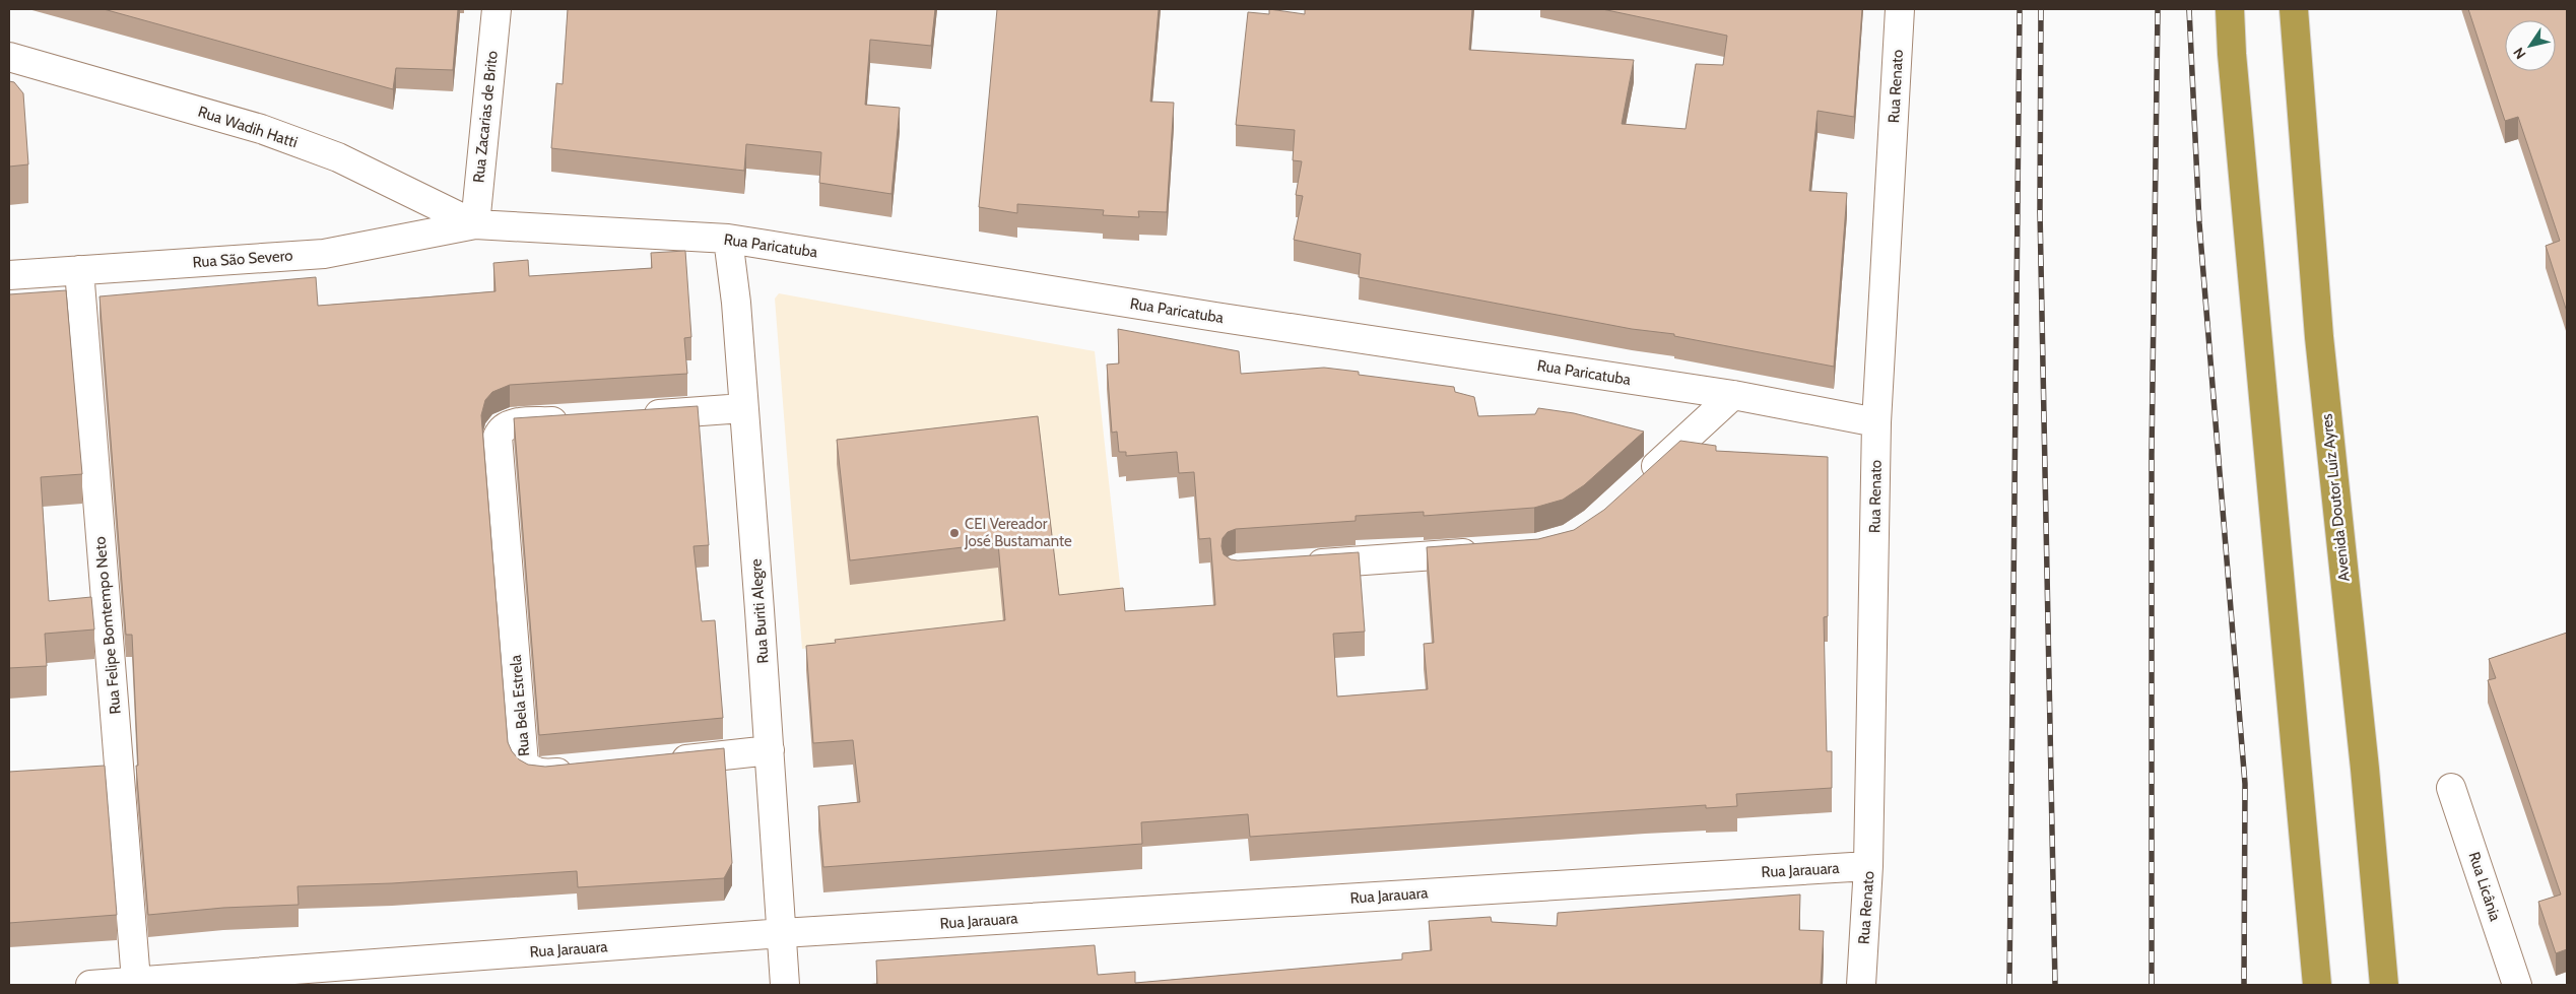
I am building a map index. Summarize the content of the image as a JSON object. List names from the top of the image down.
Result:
{
  "streets": {
    "highway": ["Avenida Doutor Luíz Ayres"],
    "street": [
      "Rua Renato",
      "Rua Zacarias de Brito",
      "Rua Wadih Hatti",
      "Rua Paricatuba",
      "Rua São Severo",
      "Rua Buriti Alegre",
      "Rua Felipe Bomtempo Neto",
      "Rua Bela Estrela",
      "Rua Jarauara",
      "Rua Licânia"
    ]
  },
  "crossings": [
    ["Rua Renato", "Rua Paricatuba"],
    ["Rua Renato", "Rua Jarauara"],
    ["Rua Zacarias de Brito", "Rua Wadih Hatti"],
    ["Rua Zacarias de Brito", "Rua Paricatuba"],
    ["Rua Zacarias de Brito", "Rua São Severo"],
    ["Rua Wadih Hatti", "Rua Paricatuba"],
    ["Rua Wadih Hatti", "Rua São Severo"],
    ["Rua Paricatuba", "Rua São Severo"],
    ["Rua Paricatuba", "Rua Buriti Alegre"],
    ["Rua São Severo", "Rua Felipe Bomtempo Neto"],
    ["Rua Buriti Alegre", "Rua Jarauara"],
    ["Rua Felipe Bomtempo Neto", "Rua Jarauara"]
  ],
  "places": ["CEI Vereador José Bustamante"],
  "north": "bottom left"
}
